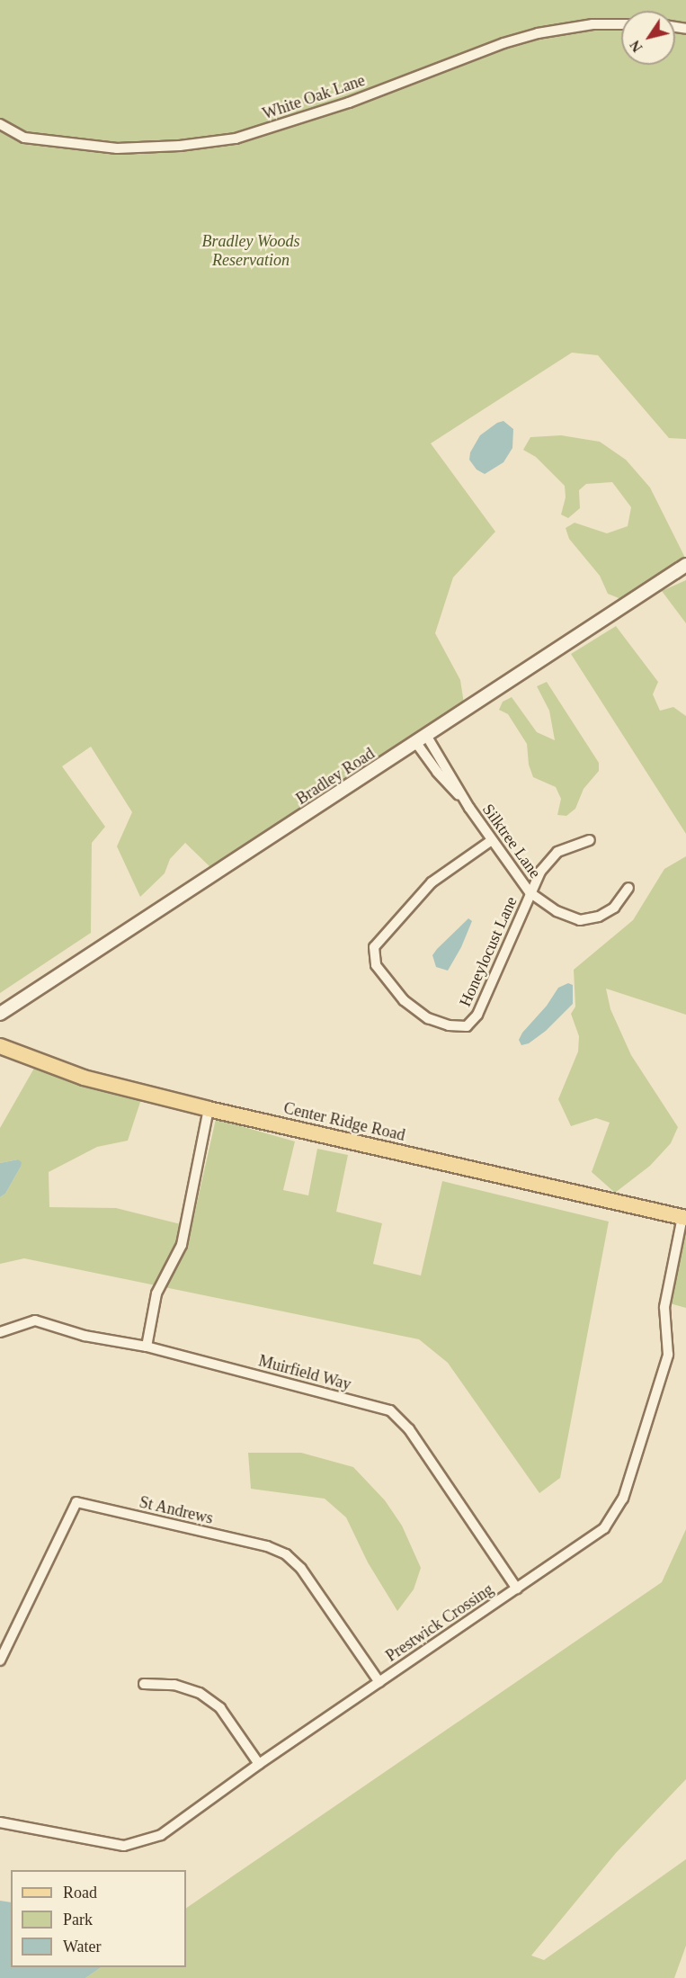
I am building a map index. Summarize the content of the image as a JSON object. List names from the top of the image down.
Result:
{
  "streets": {
    "main road": ["Center Ridge Road"],
    "street": [
      "White Oak Lane",
      "Bradley Road",
      "Silktree Lane",
      "Honeylocust Lane",
      "Muirfield Way",
      "St Andrews",
      "Prestwick Crossing"
    ]
  },
  "crossings": [
    ["Bradley Road", "Silktree Lane"],
    ["Silktree Lane", "Honeylocust Lane"],
    ["Center Ridge Road", "Prestwick Crossing"],
    ["Muirfield Way", "Prestwick Crossing"],
    ["St Andrews", "Prestwick Crossing"]
  ],
  "parks": ["Bradley Woods Reservation"],
  "legend": ["Road", "Park", "Water"],
  "north": "bottom left"
}
